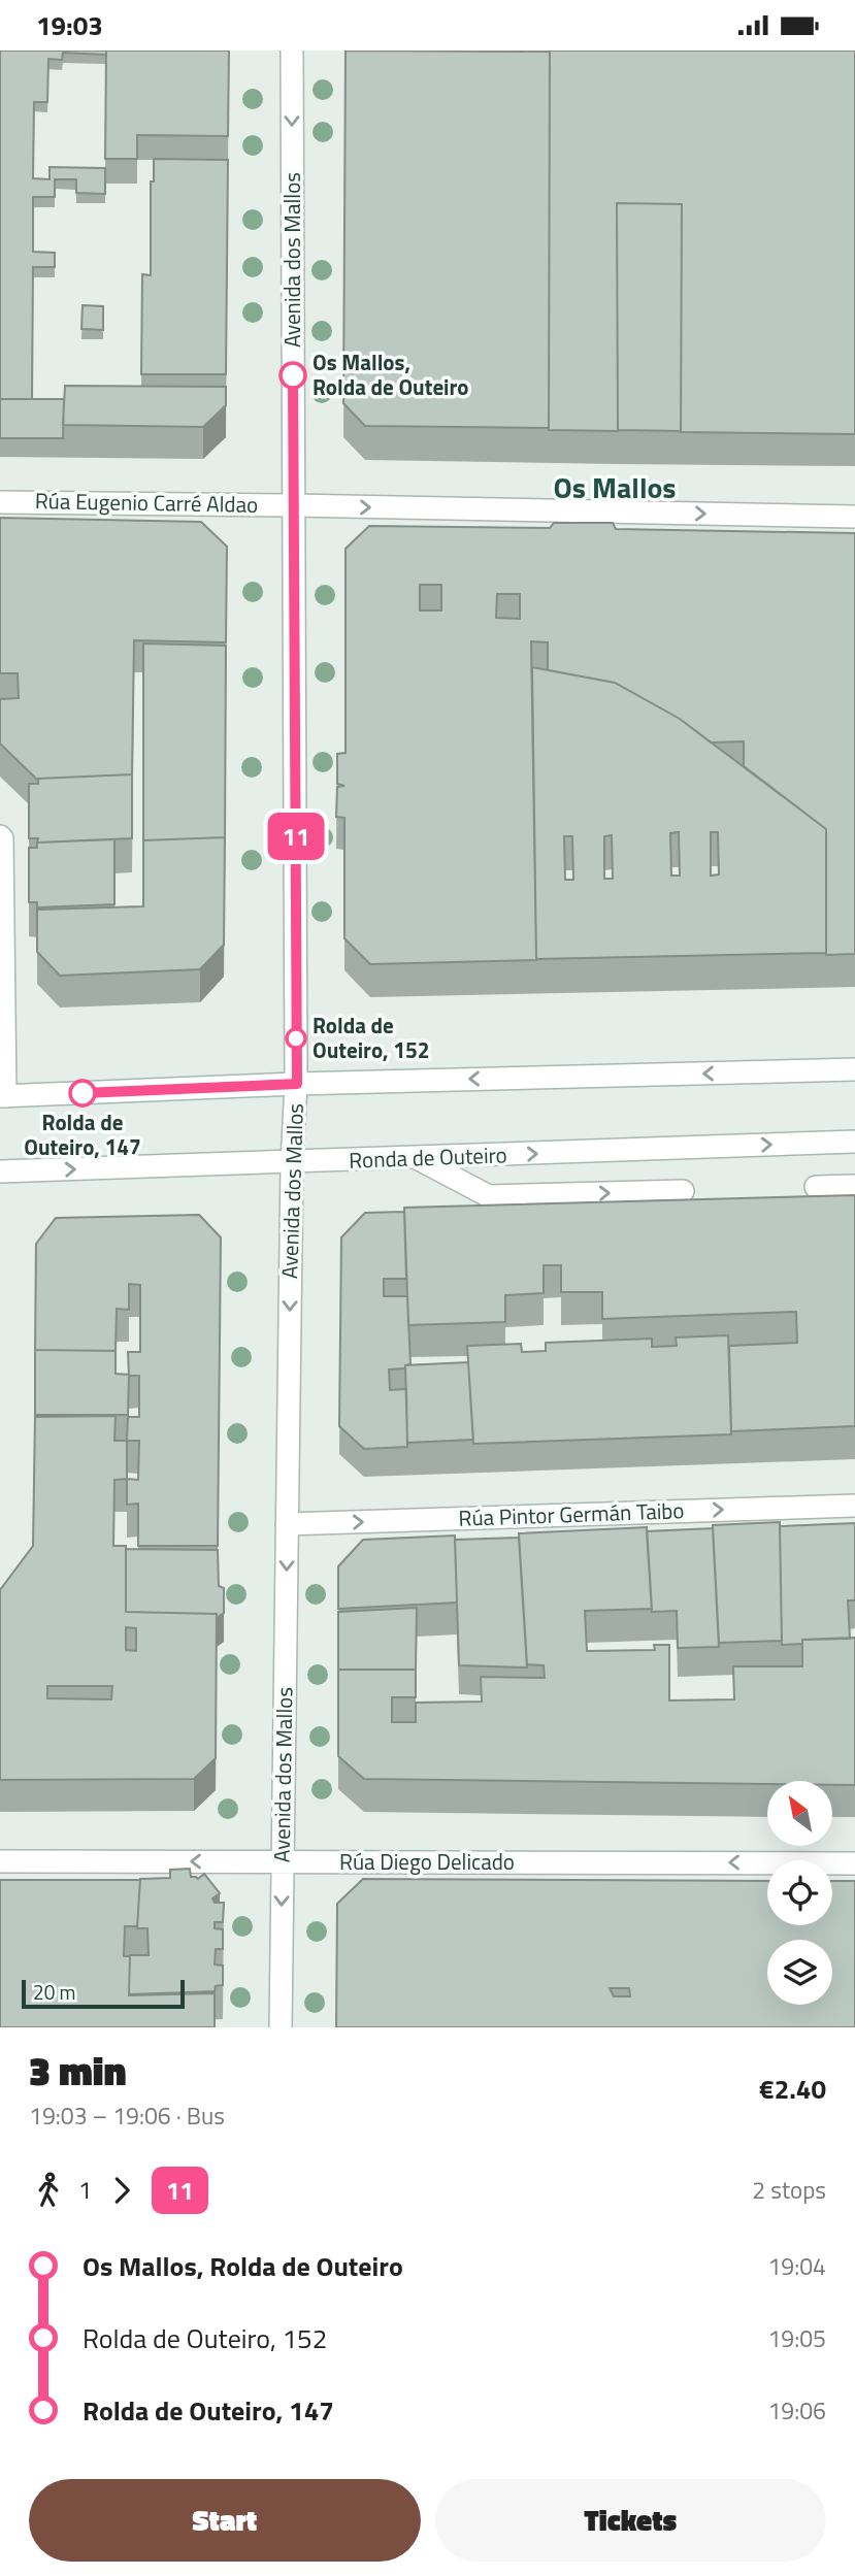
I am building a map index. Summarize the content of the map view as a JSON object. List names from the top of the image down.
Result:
{
  "streets": {
    "street": [
      "Avenida dos Mallos",
      "Rúa Eugenio Carré Aldao",
      "Ronda de Outeiro",
      "Rúa Pintor Germán Taibo",
      "Rúa Diego Delicado"
    ]
  },
  "crossings": [
    ["Avenida dos Mallos", "Rúa Eugenio Carré Aldao"],
    ["Avenida dos Mallos", "Ronda de Outeiro"],
    ["Avenida dos Mallos", "Rúa Pintor Germán Taibo"],
    ["Avenida dos Mallos", "Rúa Diego Delicado"]
  ],
  "one_way": [
    "Avenida dos Mallos",
    "Rúa Eugenio Carré Aldao",
    "Rúa Pintor Germán Taibo",
    "Rúa Diego Delicado"
  ],
  "districts": ["Os Mallos"],
  "places": ["Os Mallos, Rolda de Outeiro", "Rolda de Outeiro, 152", "Rolda de Outeiro, 147"],
  "lines": ["bus line 11"],
  "scale_bar": "20 m",
  "north": "top left",
  "page": {
    "status": "19:03",
    "on_map": "11",
    "scale": "20 m",
    "heading": ["3 min", "19:03 – 19:06 · Bus", "€2.40"],
    "legs": ["1", "11", "2 stops"],
    "list": [
      {
        "name": "Os Mallos, Rolda de Outeiro",
        "value": "19:04"
      },
      {
        "name": "Rolda de Outeiro, 152",
        "value": "19:05"
      },
      {
        "name": "Rolda de Outeiro, 147",
        "value": "19:06"
      }
    ],
    "buttons": ["Start", "Tickets"]
  }
}
